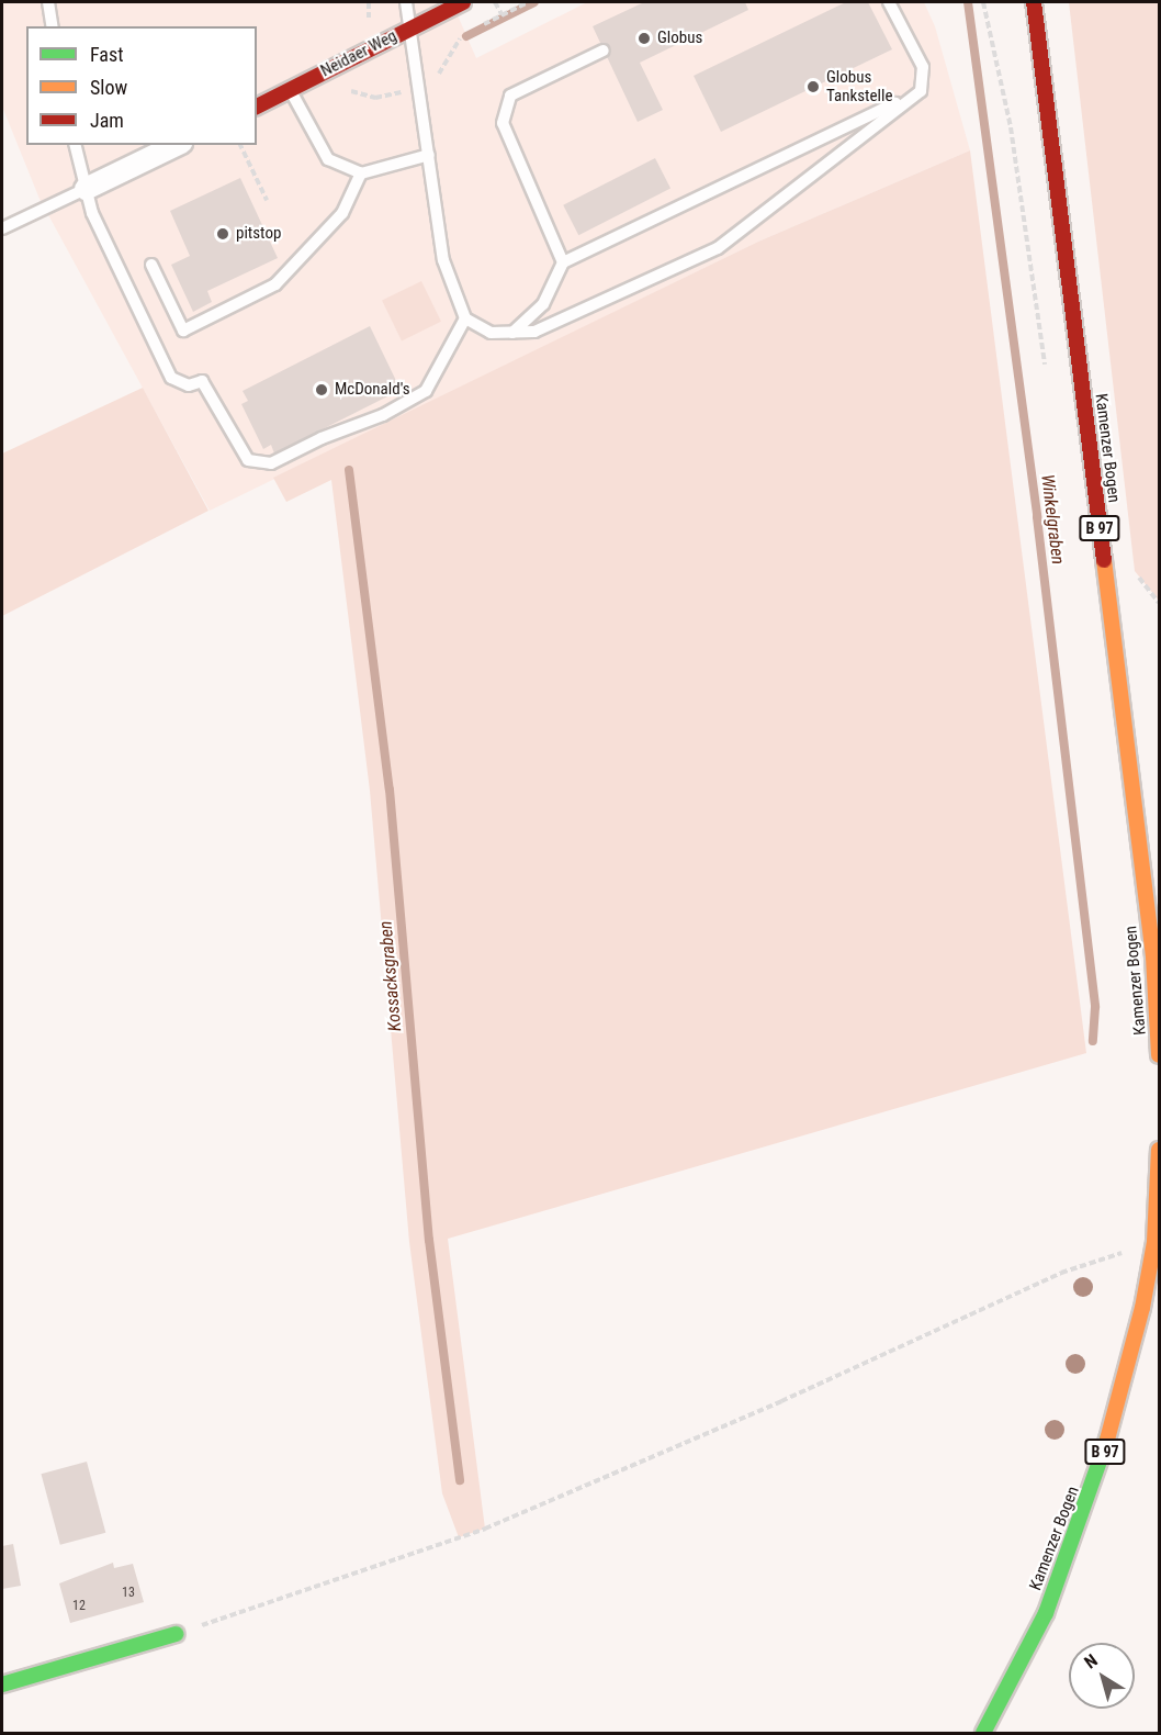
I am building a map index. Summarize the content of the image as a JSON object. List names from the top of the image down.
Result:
{
  "streets": {
    "main road": ["Neidaer Weg", "Kamenzer Bogen", "B 97"]
  },
  "water": ["Winkelgraben", "Kossacksgraben"],
  "places": [
    "Globus",
    "Globus Tankstelle",
    "pitstop",
    "McDonald's"
  ],
  "house_numbers": ["13", "12"],
  "legend": ["Fast", "Slow", "Jam"],
  "north": "top left"
}
